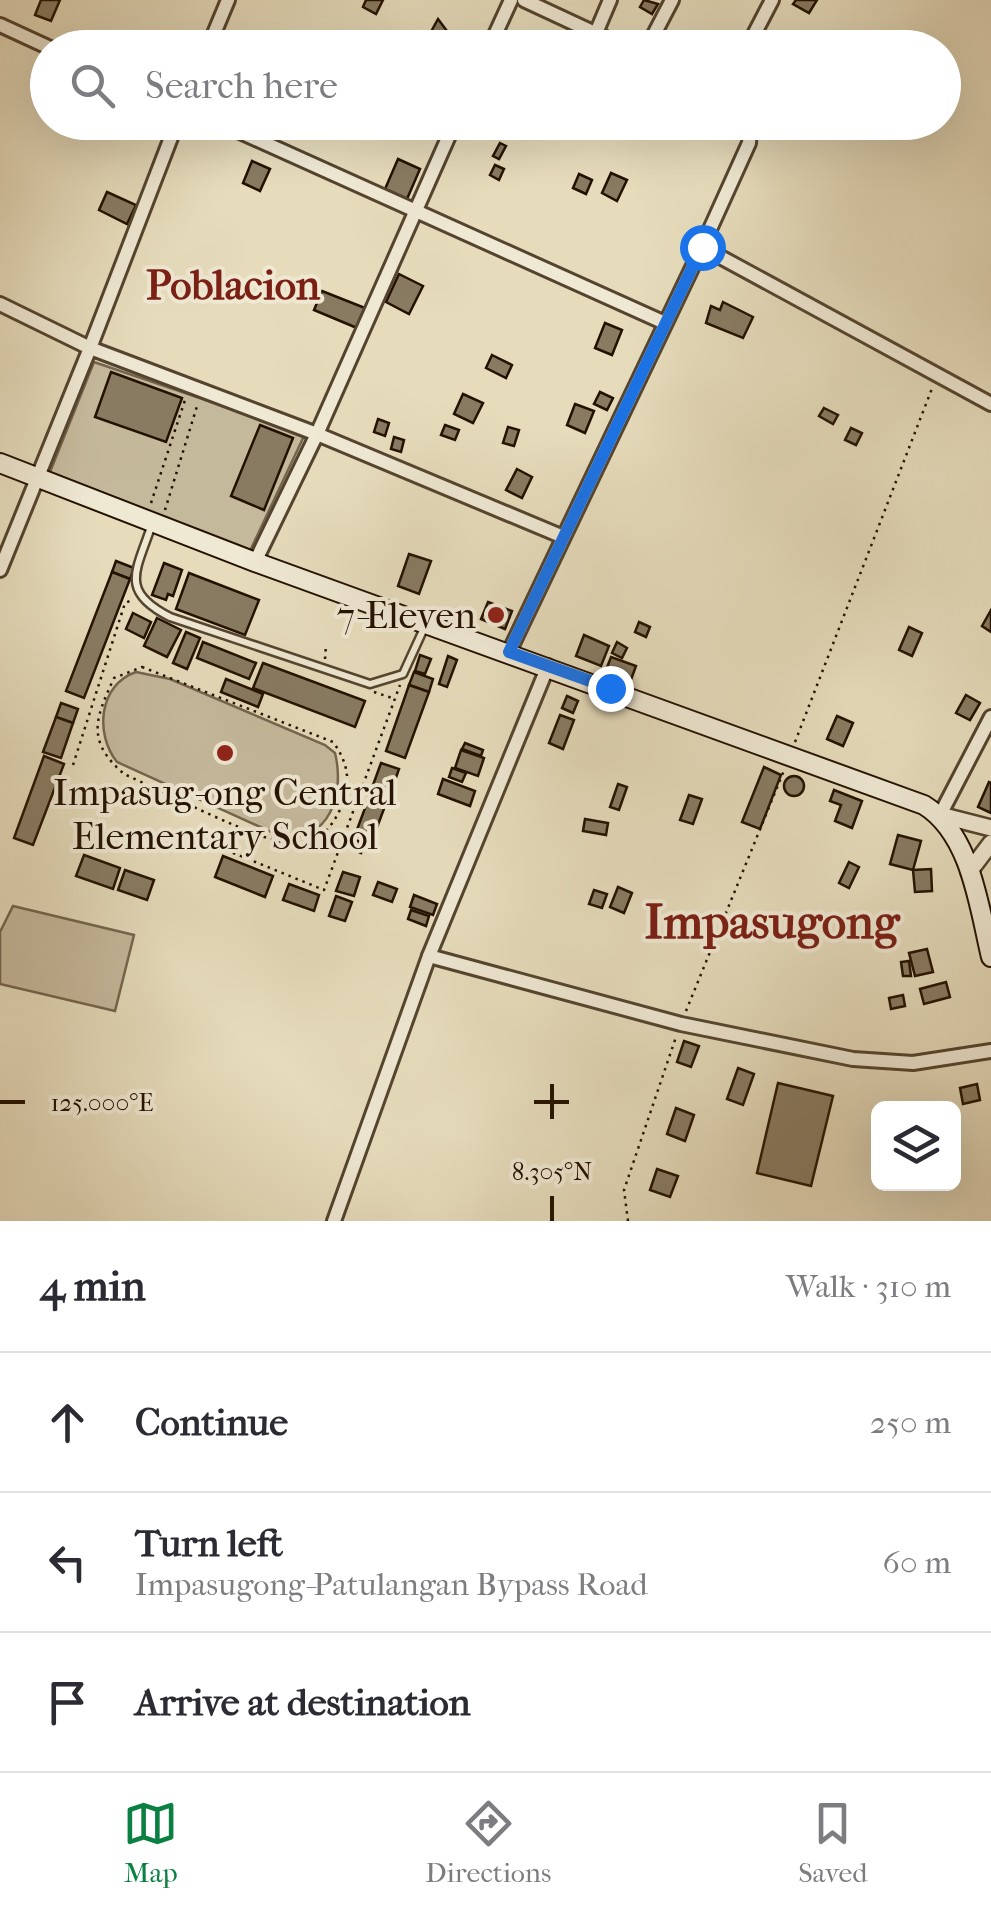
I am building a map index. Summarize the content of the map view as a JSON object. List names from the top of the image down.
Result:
{
  "districts": ["Poblacion", "Impasugong"],
  "places": ["7-Eleven", "Impasug-ong Central Elementary School"],
  "page": {
    "search": "Search here",
    "heading": ["4 min", "Walk · 310 m"],
    "list": [
      ["Continue", "250 m"],
      ["Turn left", "Impasugong-Patulangan Bypass Road", "60 m"],
      "Arrive at destination"
    ],
    "nav": ["Map", "Directions", "Saved"]
  },
  "coordinates": ["125.000°E", "8.305°N"]
}
